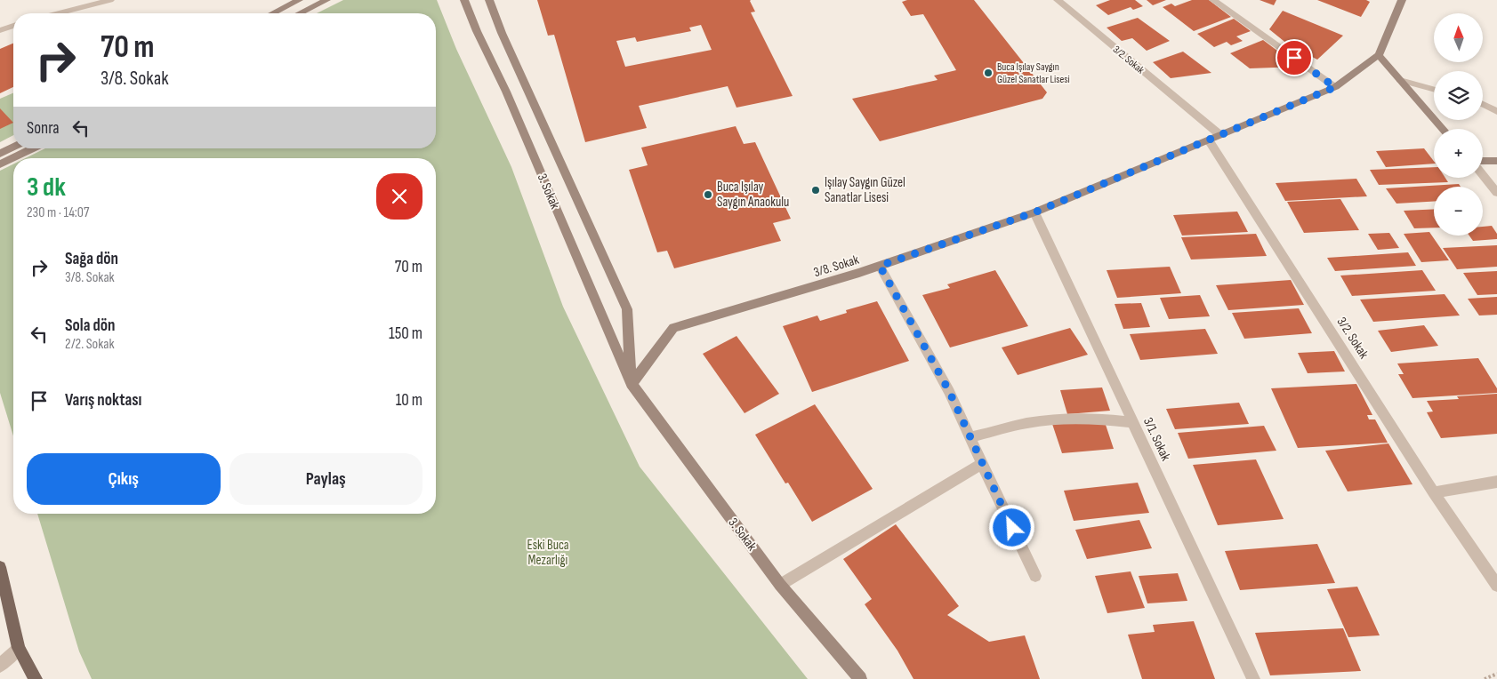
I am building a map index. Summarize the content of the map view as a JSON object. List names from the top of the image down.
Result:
{
  "streets": {
    "main road": ["3. Sokak", "3/8. Sokak"],
    "street": ["3/2. Sokak", "3/1. Sokak"]
  },
  "crossings": [
    ["3/2. Sokak", "3/8. Sokak"],
    ["3. Sokak", "3/8. Sokak"],
    ["3/8. Sokak", "3/1. Sokak"]
  ],
  "parks": ["Eski Buca Mezarlığı"],
  "places": ["Buca Işılay Saygın Güzel Sanatlar Lisesi", "Işılay Saygın Güzel Sanatlar Lisesi", "Buca Işılay Saygın Anaokulu"],
  "north": "top",
  "page": {
    "map_buttons": ["+", "−"],
    "turn": ["70 m", "3/8. Sokak"],
    "then": "Sonra",
    "heading": ["3 dk", "230 m · 14:07"],
    "list": [
      {
        "name": "Sağa dön",
        "note": "3/8. Sokak",
        "value": "70 m"
      },
      {
        "name": "Sola dön",
        "note": "2/2. Sokak",
        "value": "150 m"
      },
      {
        "name": "Varış noktası",
        "value": "10 m"
      }
    ],
    "buttons": ["Çıkış", "Paylaş"]
  }
}
